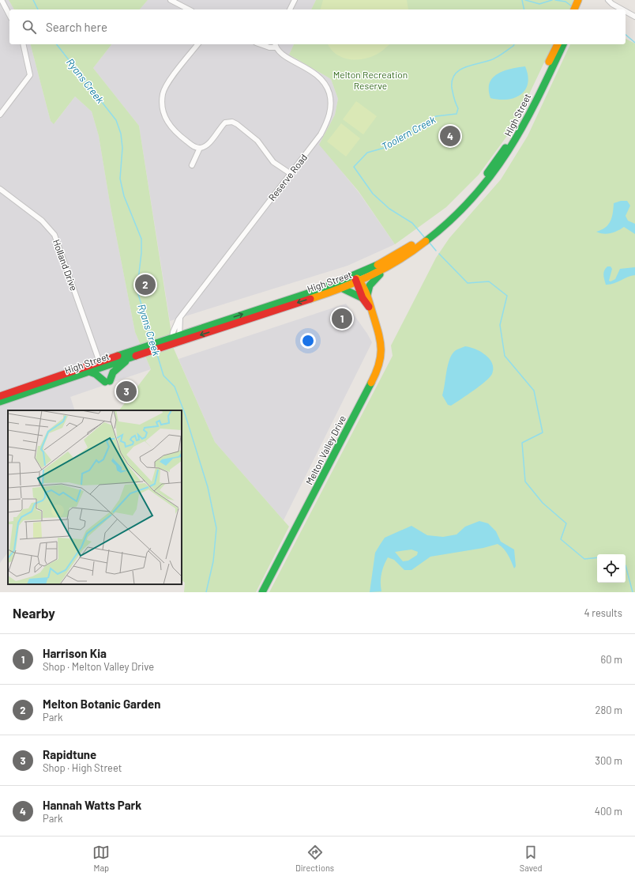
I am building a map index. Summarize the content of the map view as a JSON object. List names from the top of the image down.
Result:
{
  "streets": {
    "main road": ["High Street", "Melton Valley Drive"],
    "street": ["Reserve Road", "Holland Drive"]
  },
  "crossings": [
    ["High Street", "Reserve Road"],
    ["High Street", "Holland Drive"],
    ["High Street", "Melton Valley Drive"]
  ],
  "water": ["Ryans Creek", "Toolern Creek"],
  "parks": ["Melton Recreation Reserve"],
  "page": {
    "search": "Search here",
    "pins": [
      "4",
      "2",
      "1",
      "3"
    ],
    "heading": ["Nearby", "4 results"],
    "list": [
      {
        "mark": "1",
        "name": "Harrison Kia",
        "note": "Shop · Melton Valley Drive",
        "value": "60 m"
      },
      {
        "mark": "2",
        "name": "Melton Botanic Garden",
        "note": "Park",
        "value": "280 m"
      },
      {
        "mark": "3",
        "name": "Rapidtune",
        "note": "Shop · High Street",
        "value": "300 m"
      },
      {
        "mark": "4",
        "name": "Hannah Watts Park",
        "note": "Park",
        "value": "400 m"
      }
    ],
    "nav": ["Map", "Directions", "Saved"]
  }
}
